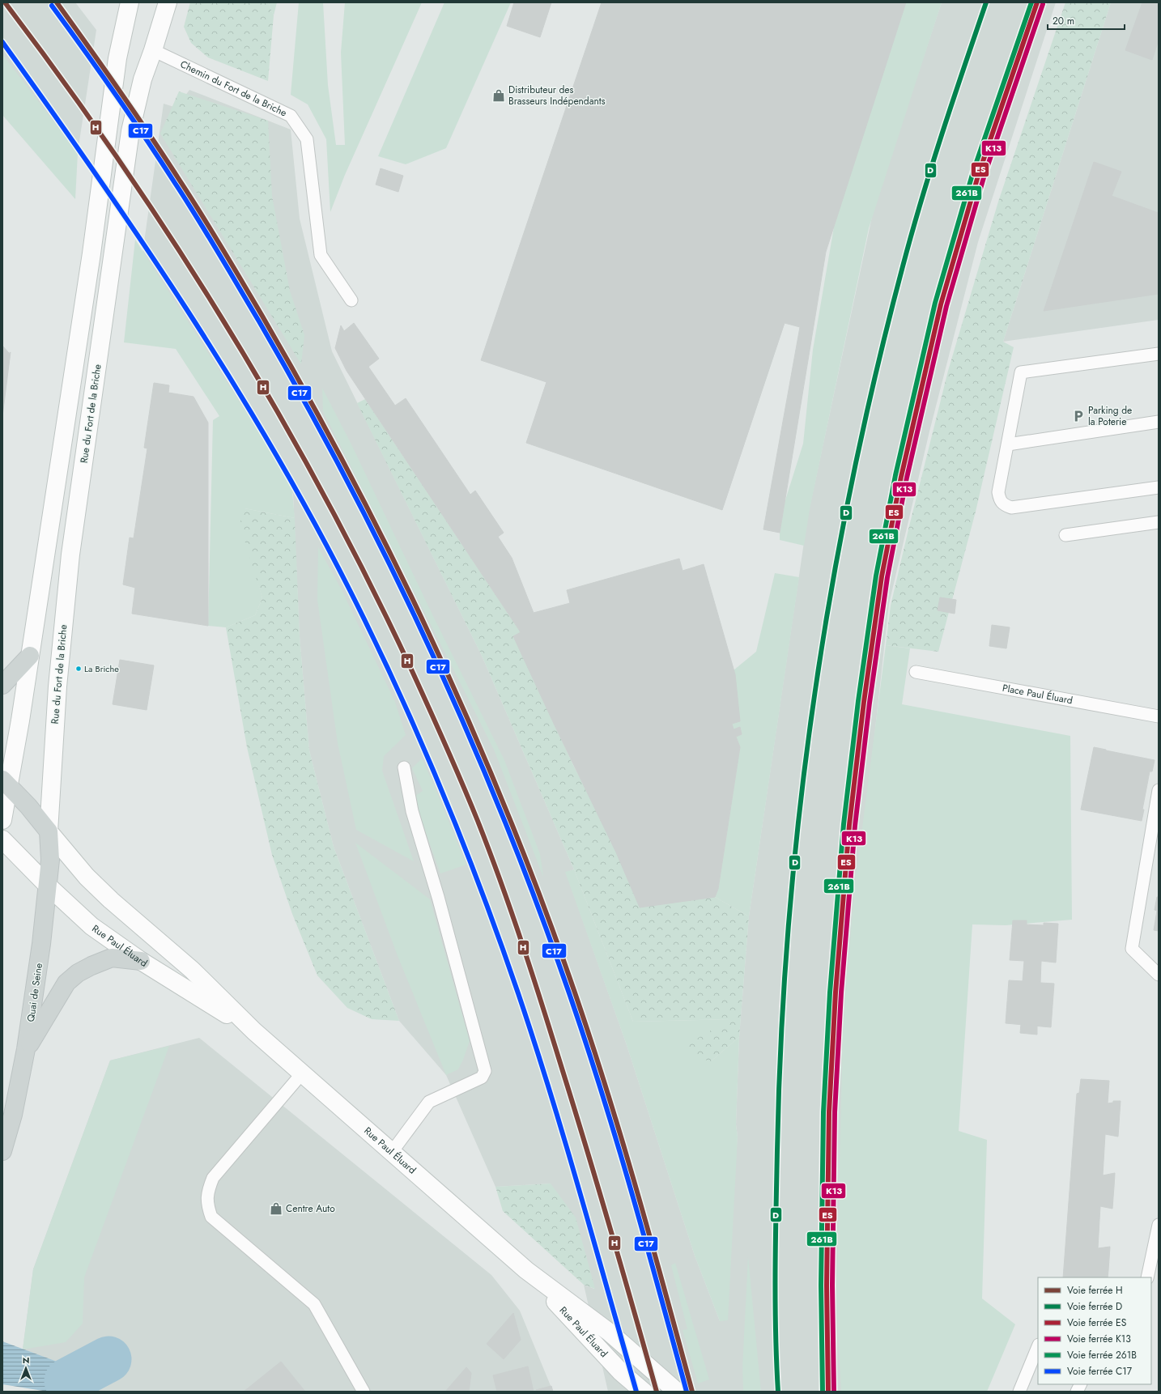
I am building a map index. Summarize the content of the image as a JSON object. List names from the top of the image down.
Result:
{
  "streets": {
    "main road": ["Rue du Fort de la Briche", "Rue Paul Éluard", "Quai de Seine"],
    "lane": ["Chemin du Fort de la Briche", "Place Paul Éluard"]
  },
  "crossings": [
    ["Chemin du Fort de la Briche", "Rue du Fort de la Briche"],
    ["Rue du Fort de la Briche", "Rue Paul Éluard"],
    ["Rue du Fort de la Briche", "Quai de Seine"],
    ["Rue Paul Éluard", "Quai de Seine"]
  ],
  "places": {
    "shop": ["Distributeur des Brasseurs Indépendants", "Centre Auto"],
    "parking": ["Parking de la Poterie"],
    "other": ["La Briche"]
  },
  "lines": [
    "rail line H",
    "rail line D",
    "rail line ES",
    "rail line 261B",
    "rail line K13",
    "rail line C17"
  ],
  "legend": [
    "Voie ferrée H",
    "Voie ferrée D",
    "Voie ferrée ES",
    "Voie ferrée K13",
    "Voie ferrée 261B",
    "Voie ferrée C17"
  ],
  "scale_bar": "20 m",
  "north": "top"
}
